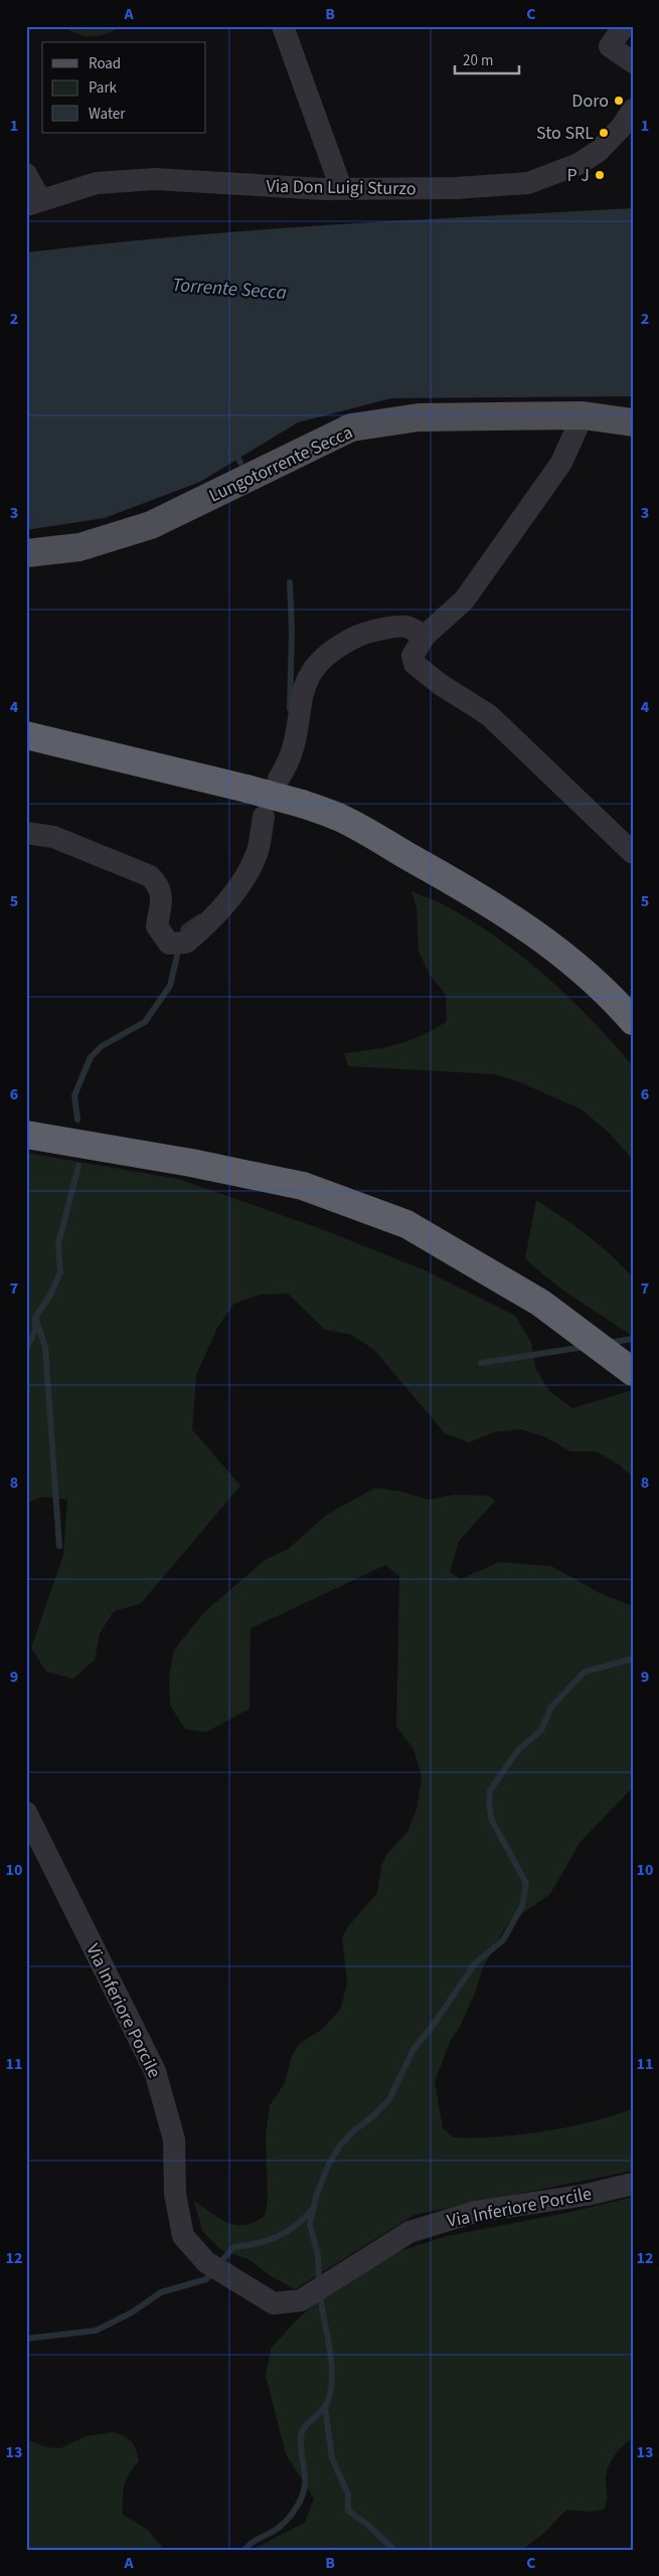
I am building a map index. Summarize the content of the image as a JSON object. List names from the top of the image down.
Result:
{
  "streets": {
    "main road": ["Lungotorrente Secca"],
    "street": ["Via Don Luigi Sturzo", "Via Inferiore Porcile"]
  },
  "water": ["Torrente Secca"],
  "places": ["Doro", "Sto SRL", "P J"],
  "legend": ["Road", "Park", "Water"],
  "scale_bar": "20 m",
  "grid": {
    "columns": ["A", "B", "C"],
    "rows": [
      "1",
      "2",
      "3",
      "4",
      "5",
      "6",
      "7",
      "8",
      "9",
      "10",
      "11",
      "12",
      "13"
    ]
  }
}
